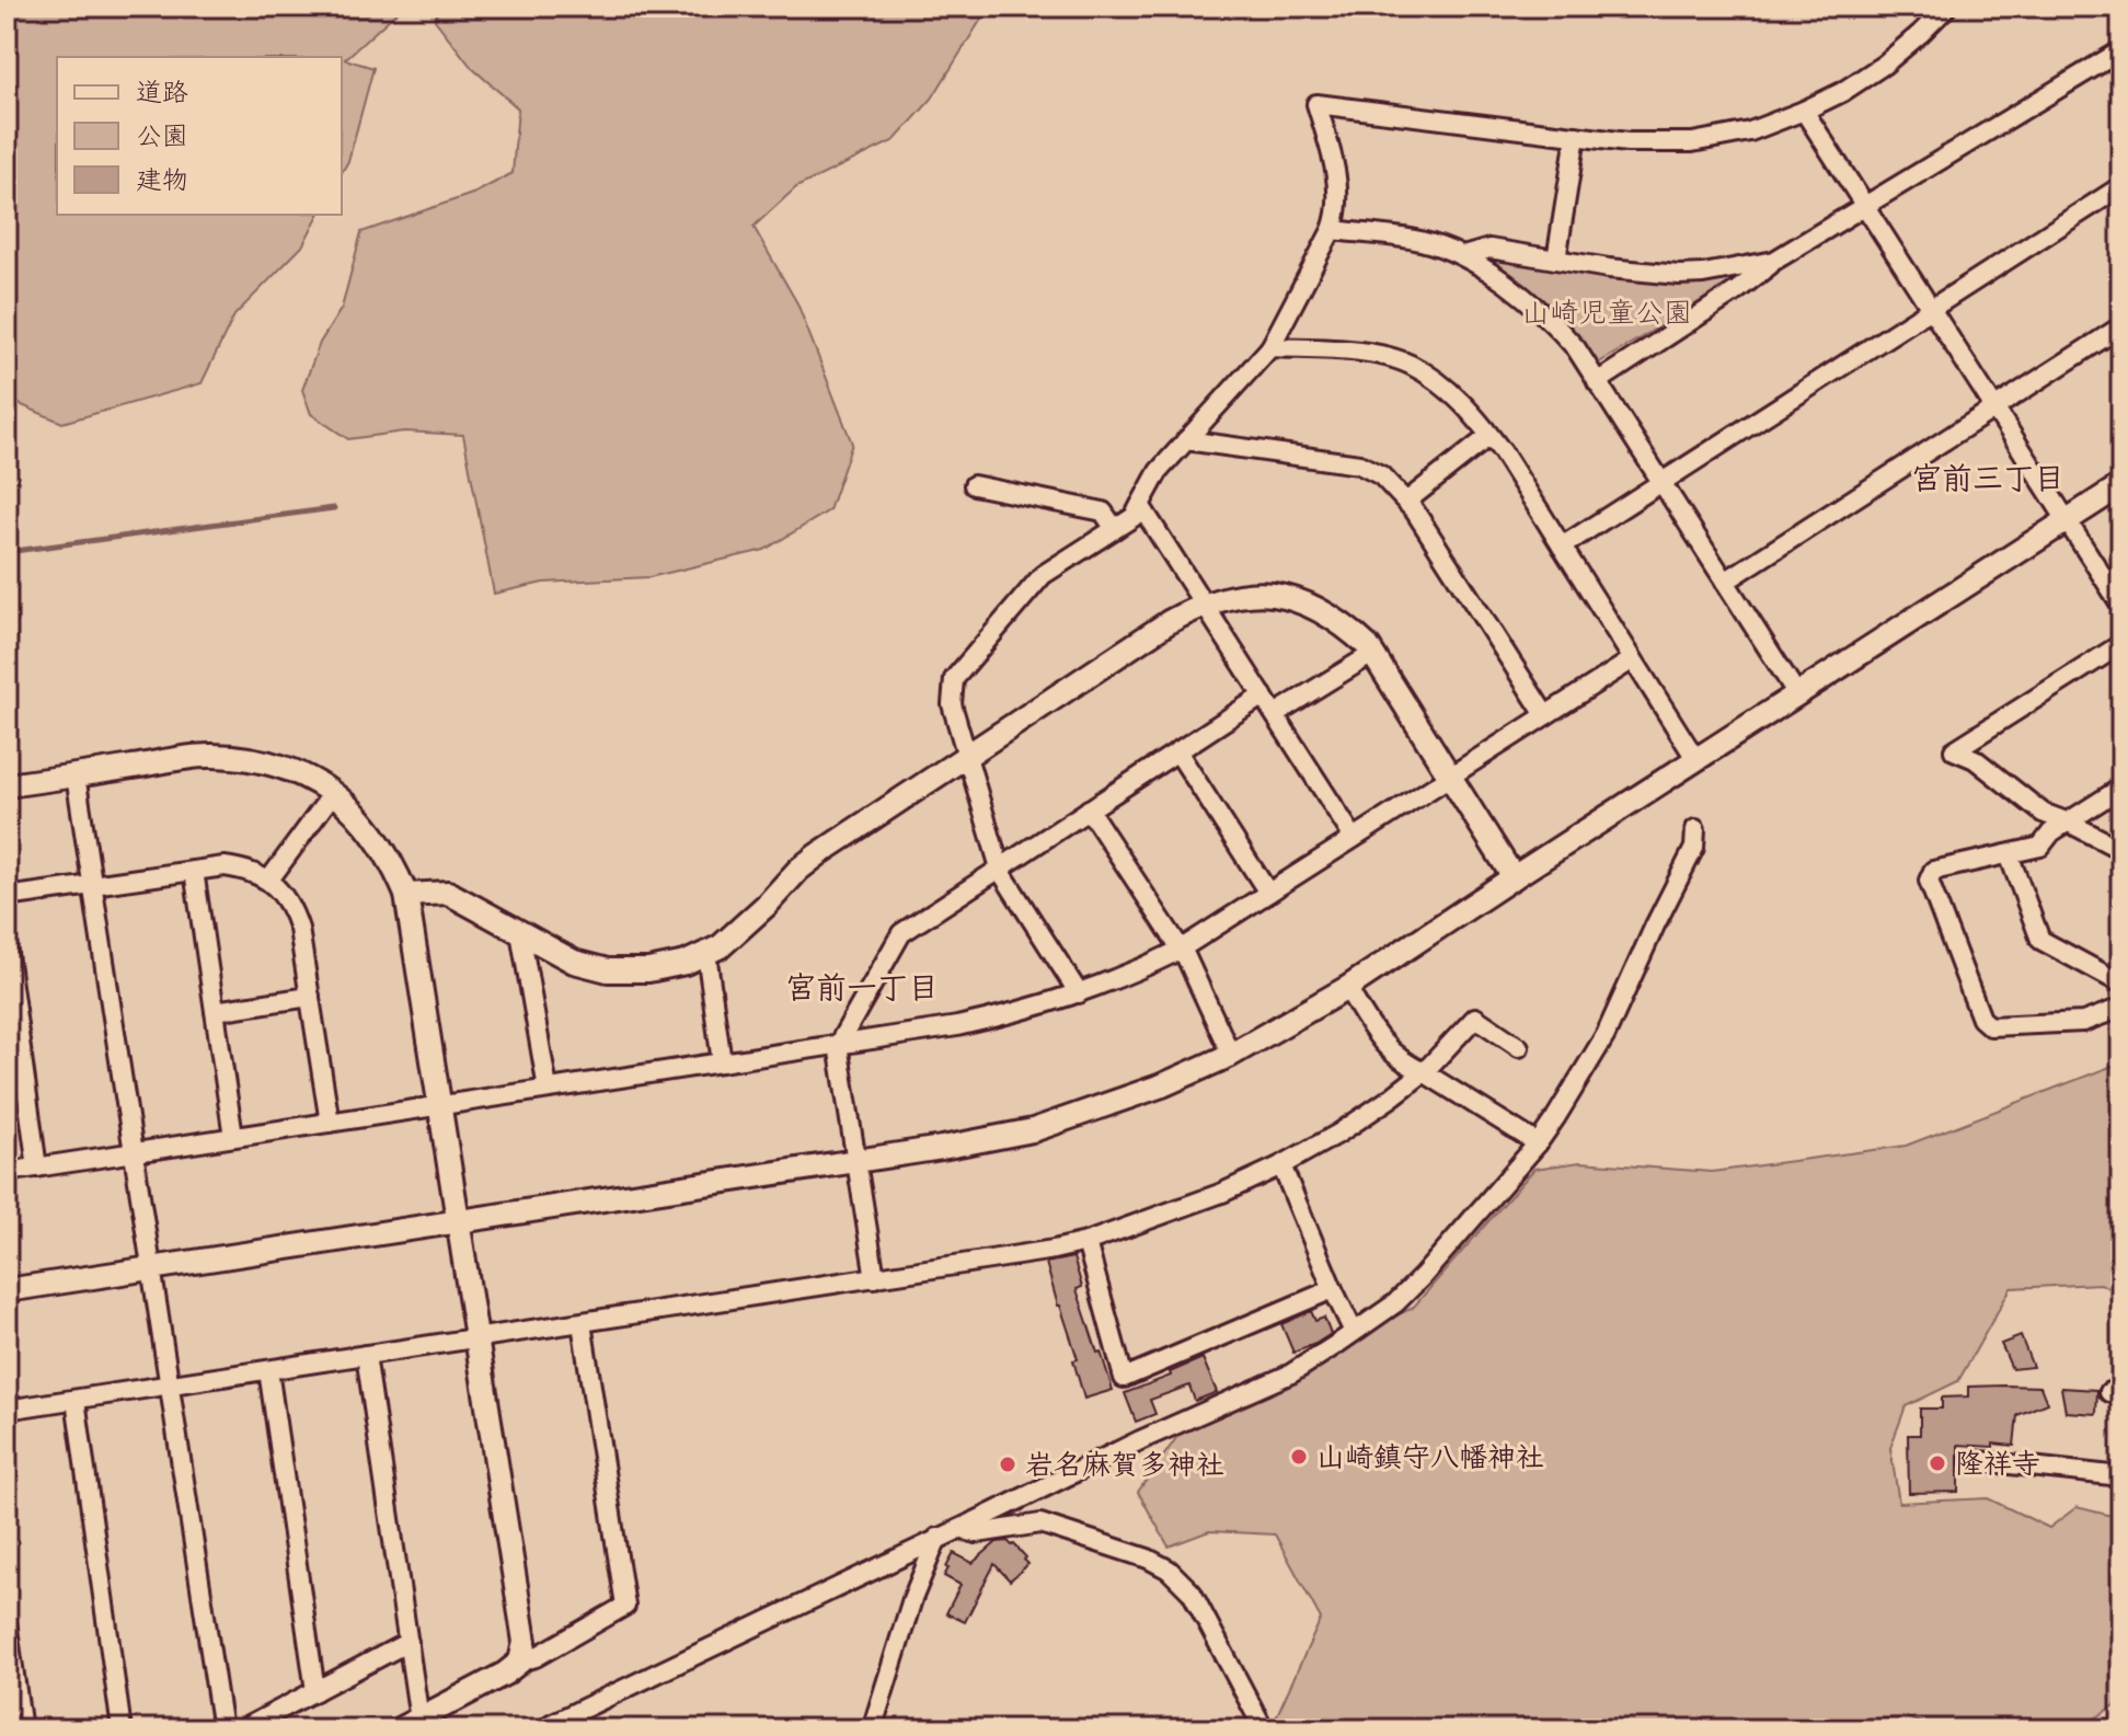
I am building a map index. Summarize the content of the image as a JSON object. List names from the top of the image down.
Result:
{
  "districts": ["宮前三丁目", "宮前一丁目"],
  "parks": ["山崎児童公園"],
  "places": ["山崎鎮守八幡神社", "隆祥寺", "岩名麻賀多神社"],
  "legend": ["道路", "公園", "建物"]
}
